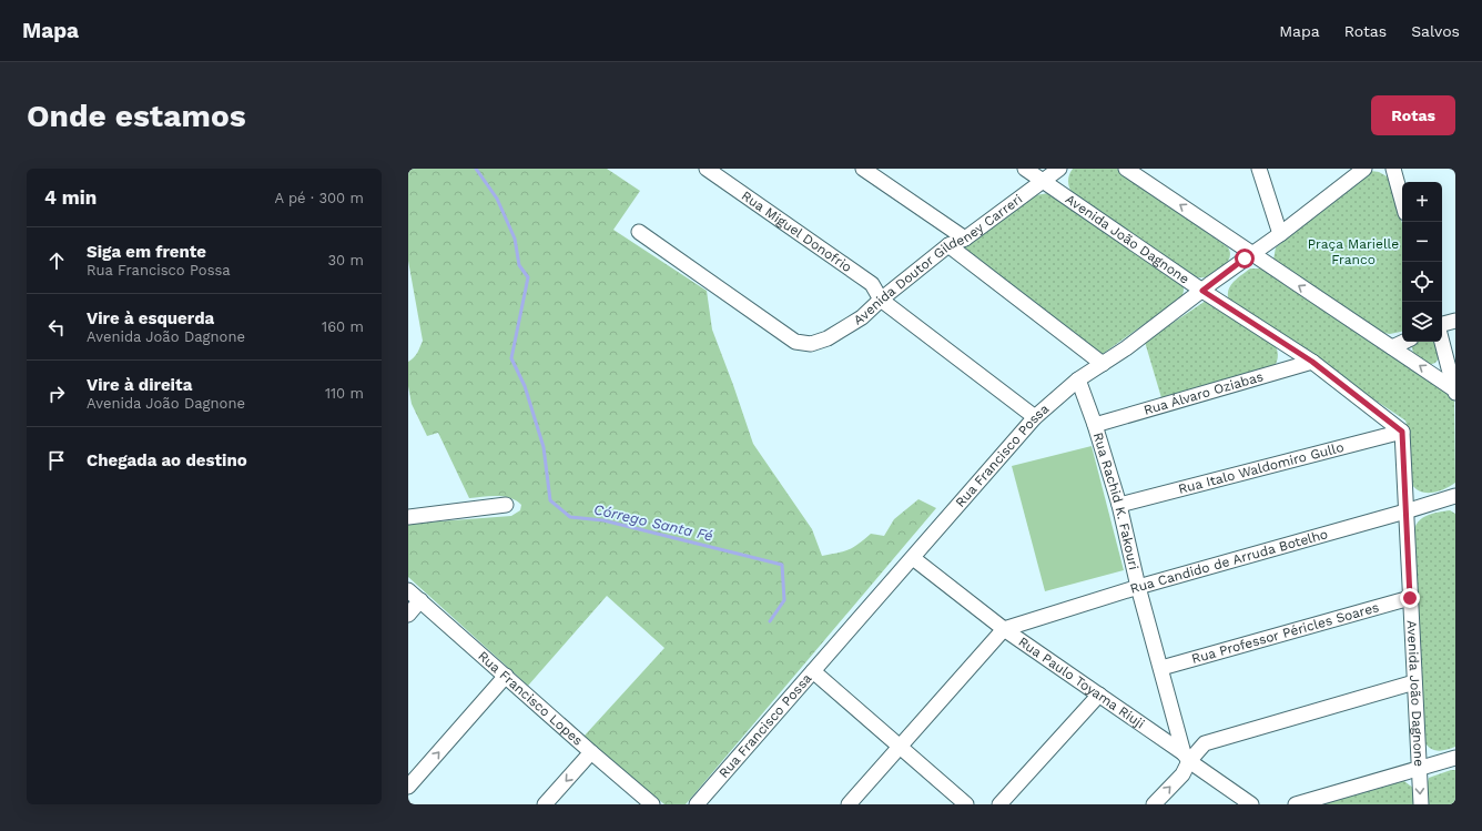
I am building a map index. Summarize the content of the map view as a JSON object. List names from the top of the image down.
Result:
{
  "streets": {
    "street": [
      "Rua Miguel Donofrio",
      "Avenida João Dagnone",
      "Avenida Doutor Gildeney Carreri",
      "Rua Álvaro Oziabas",
      "Rua Francisco Possa",
      "Rua Italo Waldomiro Gullo",
      "Rua Rachid K. Fakouri",
      "Rua Candido de Arruda Botelho",
      "Rua Professor Péricles Soares",
      "Rua Paulo Toyama Riuji",
      "Rua Francisco Lopes"
    ]
  },
  "crossings": [
    ["Rua Miguel Donofrio", "Avenida Doutor Gildeney Carreri"],
    ["Rua Miguel Donofrio", "Rua Francisco Possa"],
    ["Avenida João Dagnone", "Avenida Doutor Gildeney Carreri"],
    ["Avenida João Dagnone", "Rua Álvaro Oziabas"],
    ["Avenida João Dagnone", "Rua Francisco Possa"],
    ["Avenida João Dagnone", "Rua Italo Waldomiro Gullo"],
    ["Avenida João Dagnone", "Rua Candido de Arruda Botelho"],
    ["Avenida João Dagnone", "Rua Professor Péricles Soares"],
    ["Rua Álvaro Oziabas", "Rua Rachid K. Fakouri"],
    ["Rua Francisco Possa", "Rua Rachid K. Fakouri"],
    ["Rua Francisco Possa", "Rua Paulo Toyama Riuji"],
    ["Rua Italo Waldomiro Gullo", "Rua Rachid K. Fakouri"],
    ["Rua Rachid K. Fakouri", "Rua Candido de Arruda Botelho"],
    ["Rua Rachid K. Fakouri", "Rua Professor Péricles Soares"],
    ["Rua Rachid K. Fakouri", "Rua Paulo Toyama Riuji"],
    ["Rua Candido de Arruda Botelho", "Rua Paulo Toyama Riuji"]
  ],
  "water": ["Córrego Santa Fé"],
  "parks": ["Praça Marielle Franco"],
  "page": {
    "header": "Mapa",
    "nav": ["Mapa", "Rotas", "Salvos"],
    "buttons": "Rotas",
    "title": "Onde estamos",
    "heading": ["4 min", "A pé · 300 m"],
    "map_buttons": ["+", "−"],
    "list": [
      ["Siga em frente", "Rua Francisco Possa", "30 m"],
      ["Vire à esquerda", "Avenida João Dagnone", "160 m"],
      ["Vire à direita", "Avenida João Dagnone", "110 m"],
      "Chegada ao destino"
    ]
  }
}
